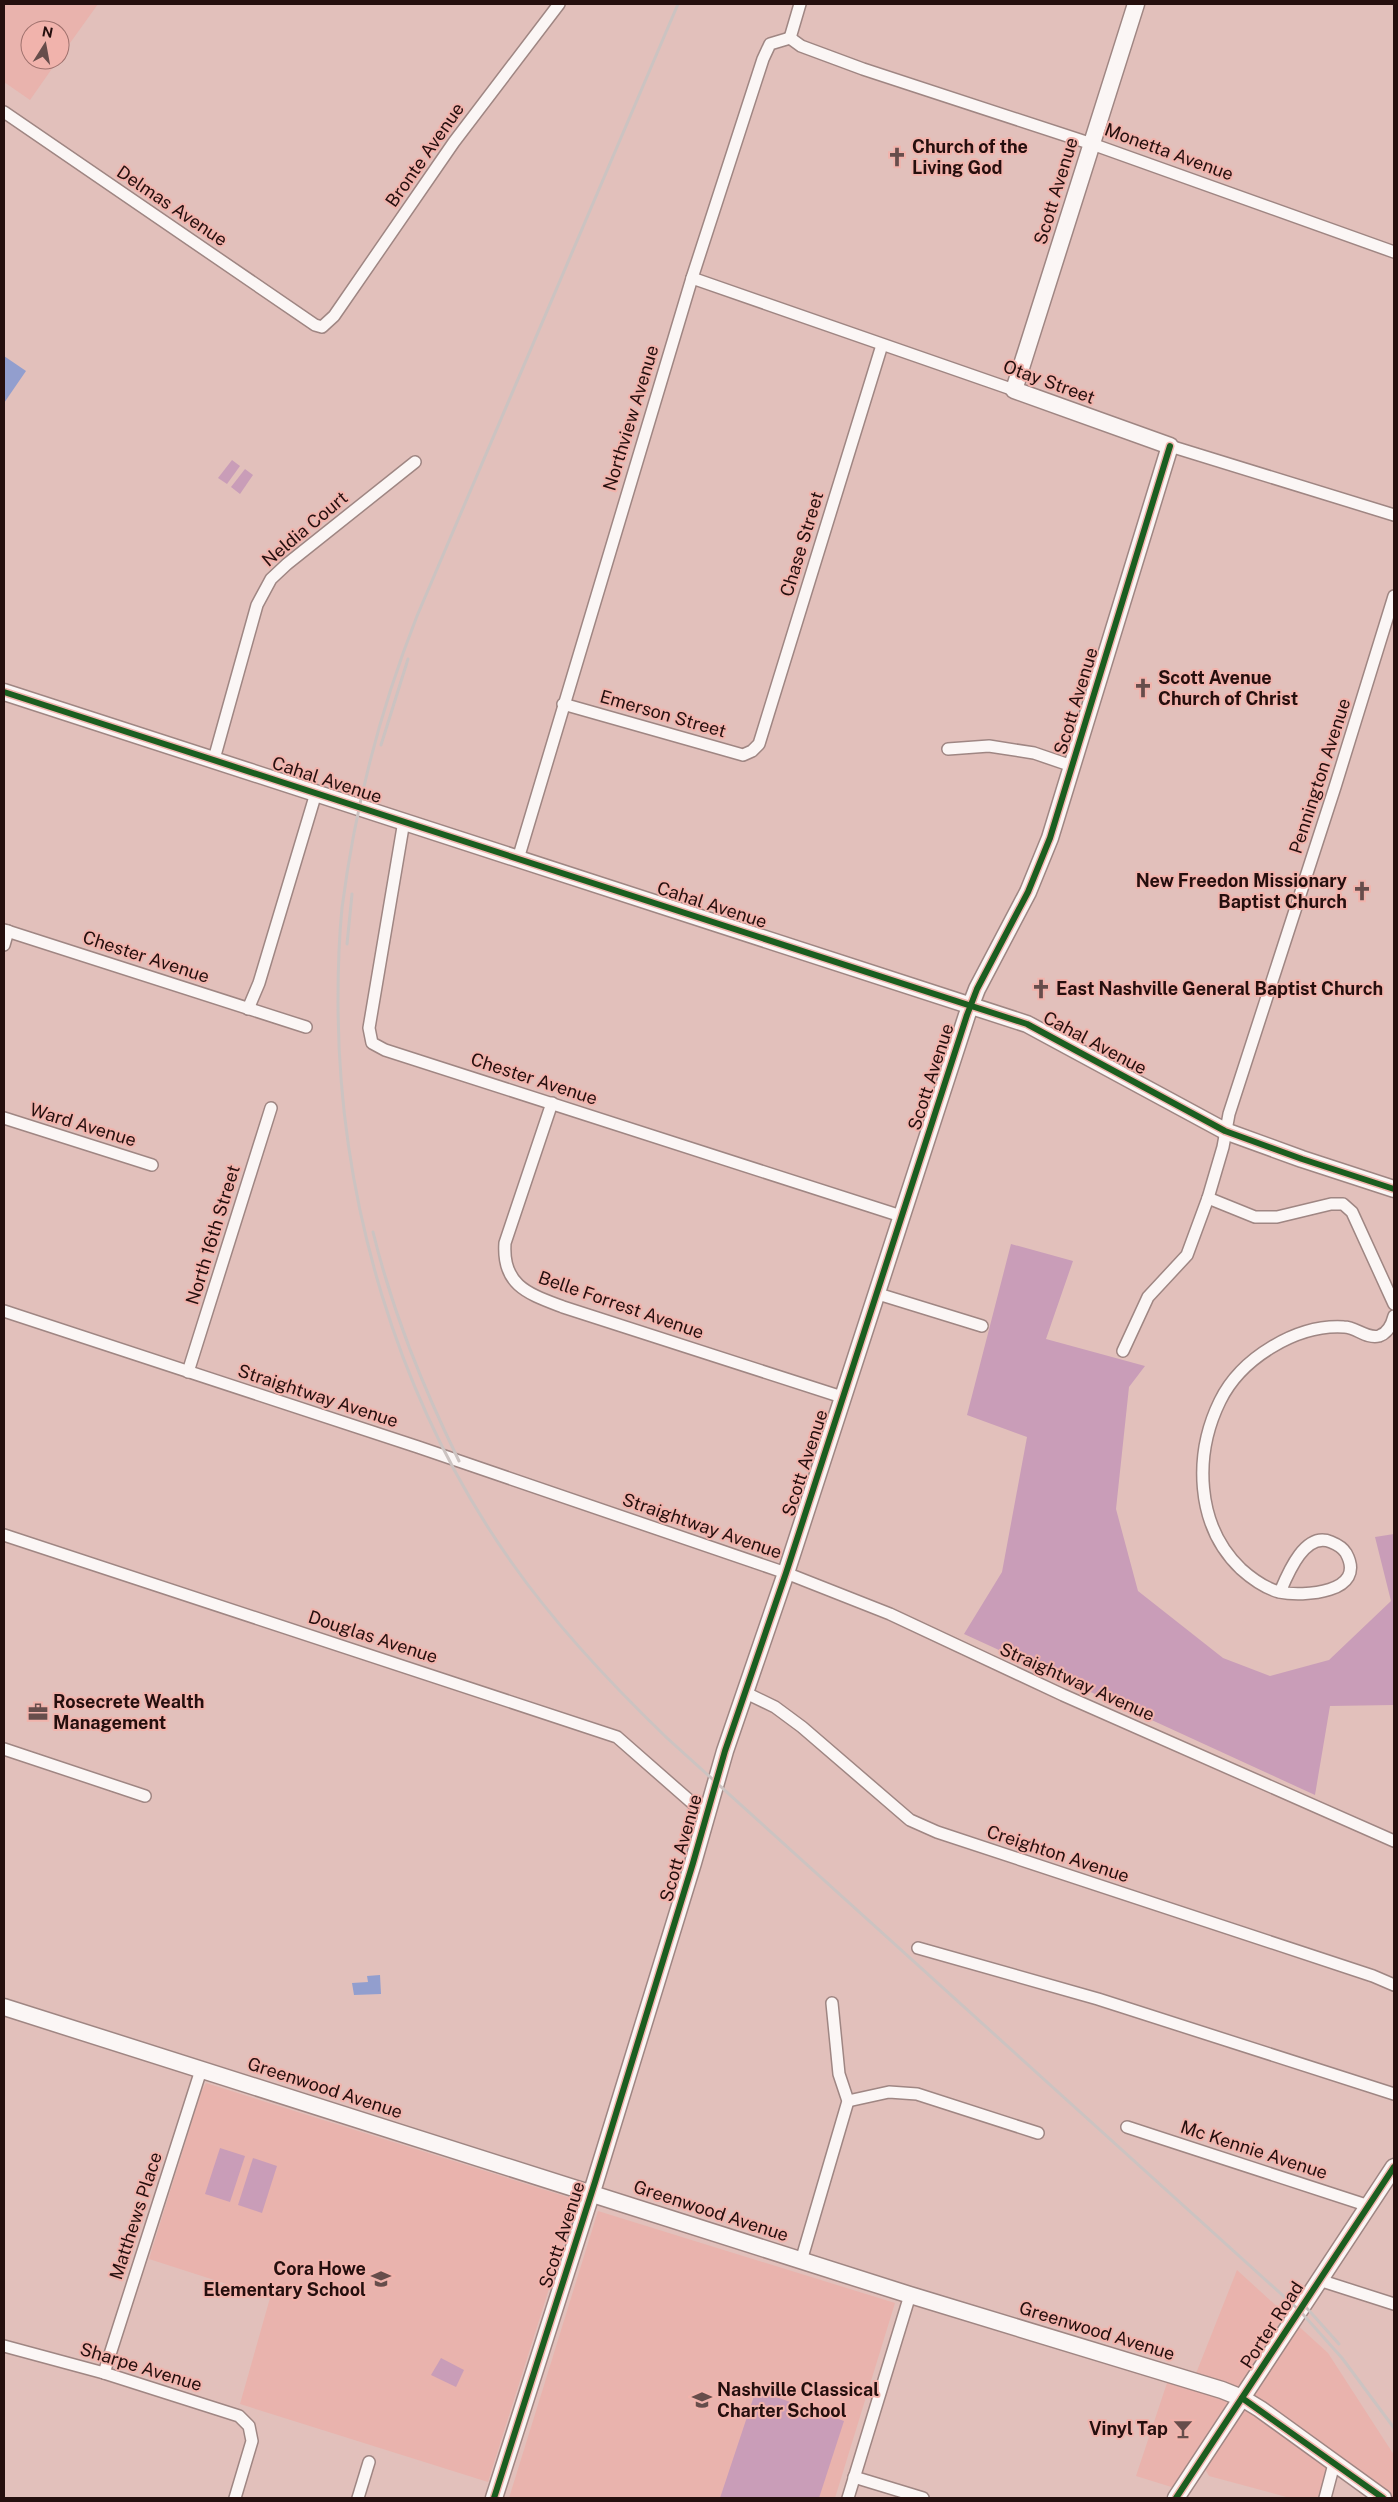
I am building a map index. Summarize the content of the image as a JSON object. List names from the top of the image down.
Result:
{
  "streets": {
    "street": [
      "Monetta Avenue",
      "Bronte Avenue",
      "Scott Avenue",
      "Delmas Avenue",
      "Otay Street",
      "Northview Avenue",
      "Neldia Court",
      "Chase Street",
      "Emerson Street",
      "Pennington Avenue",
      "Cahal Avenue",
      "Chester Avenue",
      "Ward Avenue",
      "North 16th Street",
      "Belle Forrest Avenue",
      "Straightway Avenue",
      "Douglas Avenue",
      "Creighton Avenue",
      "Greenwood Avenue",
      "Mc Kennie Avenue",
      "Matthews Place",
      "Porter Road",
      "Sharpe Avenue"
    ]
  },
  "crossings": [
    ["Monetta Avenue", "Scott Avenue"],
    ["Monetta Avenue", "Northview Avenue"],
    ["Bronte Avenue", "Delmas Avenue"],
    ["Scott Avenue", "Otay Street"],
    ["Scott Avenue", "Cahal Avenue"],
    ["Scott Avenue", "Chester Avenue"],
    ["Scott Avenue", "Belle Forrest Avenue"],
    ["Scott Avenue", "Straightway Avenue"],
    ["Scott Avenue", "Douglas Avenue"],
    ["Scott Avenue", "Creighton Avenue"],
    ["Scott Avenue", "Greenwood Avenue"],
    ["Otay Street", "Northview Avenue"],
    ["Otay Street", "Chase Street"],
    ["Northview Avenue", "Emerson Street"],
    ["Northview Avenue", "Cahal Avenue"],
    ["Neldia Court", "Cahal Avenue"],
    ["Chase Street", "Emerson Street"],
    ["Pennington Avenue", "Cahal Avenue"],
    ["Cahal Avenue", "Chester Avenue"],
    ["Chester Avenue", "Belle Forrest Avenue"],
    ["North 16th Street", "Straightway Avenue"],
    ["Greenwood Avenue", "Matthews Place"],
    ["Greenwood Avenue", "Porter Road"],
    ["Mc Kennie Avenue", "Porter Road"],
    ["Matthews Place", "Sharpe Avenue"]
  ],
  "places": {
    "church": [
      "Church of the Living God",
      "Scott Avenue Church of Christ",
      "New Freedon Missionary Baptist Church",
      "East Nashville General Baptist Church"
    ],
    "office": ["Rosecrete Wealth Management"],
    "school or university": ["Cora Howe Elementary School", "Nashville Classical Charter School"],
    "bar": ["Vinyl Tap"]
  },
  "north": "top"
}
